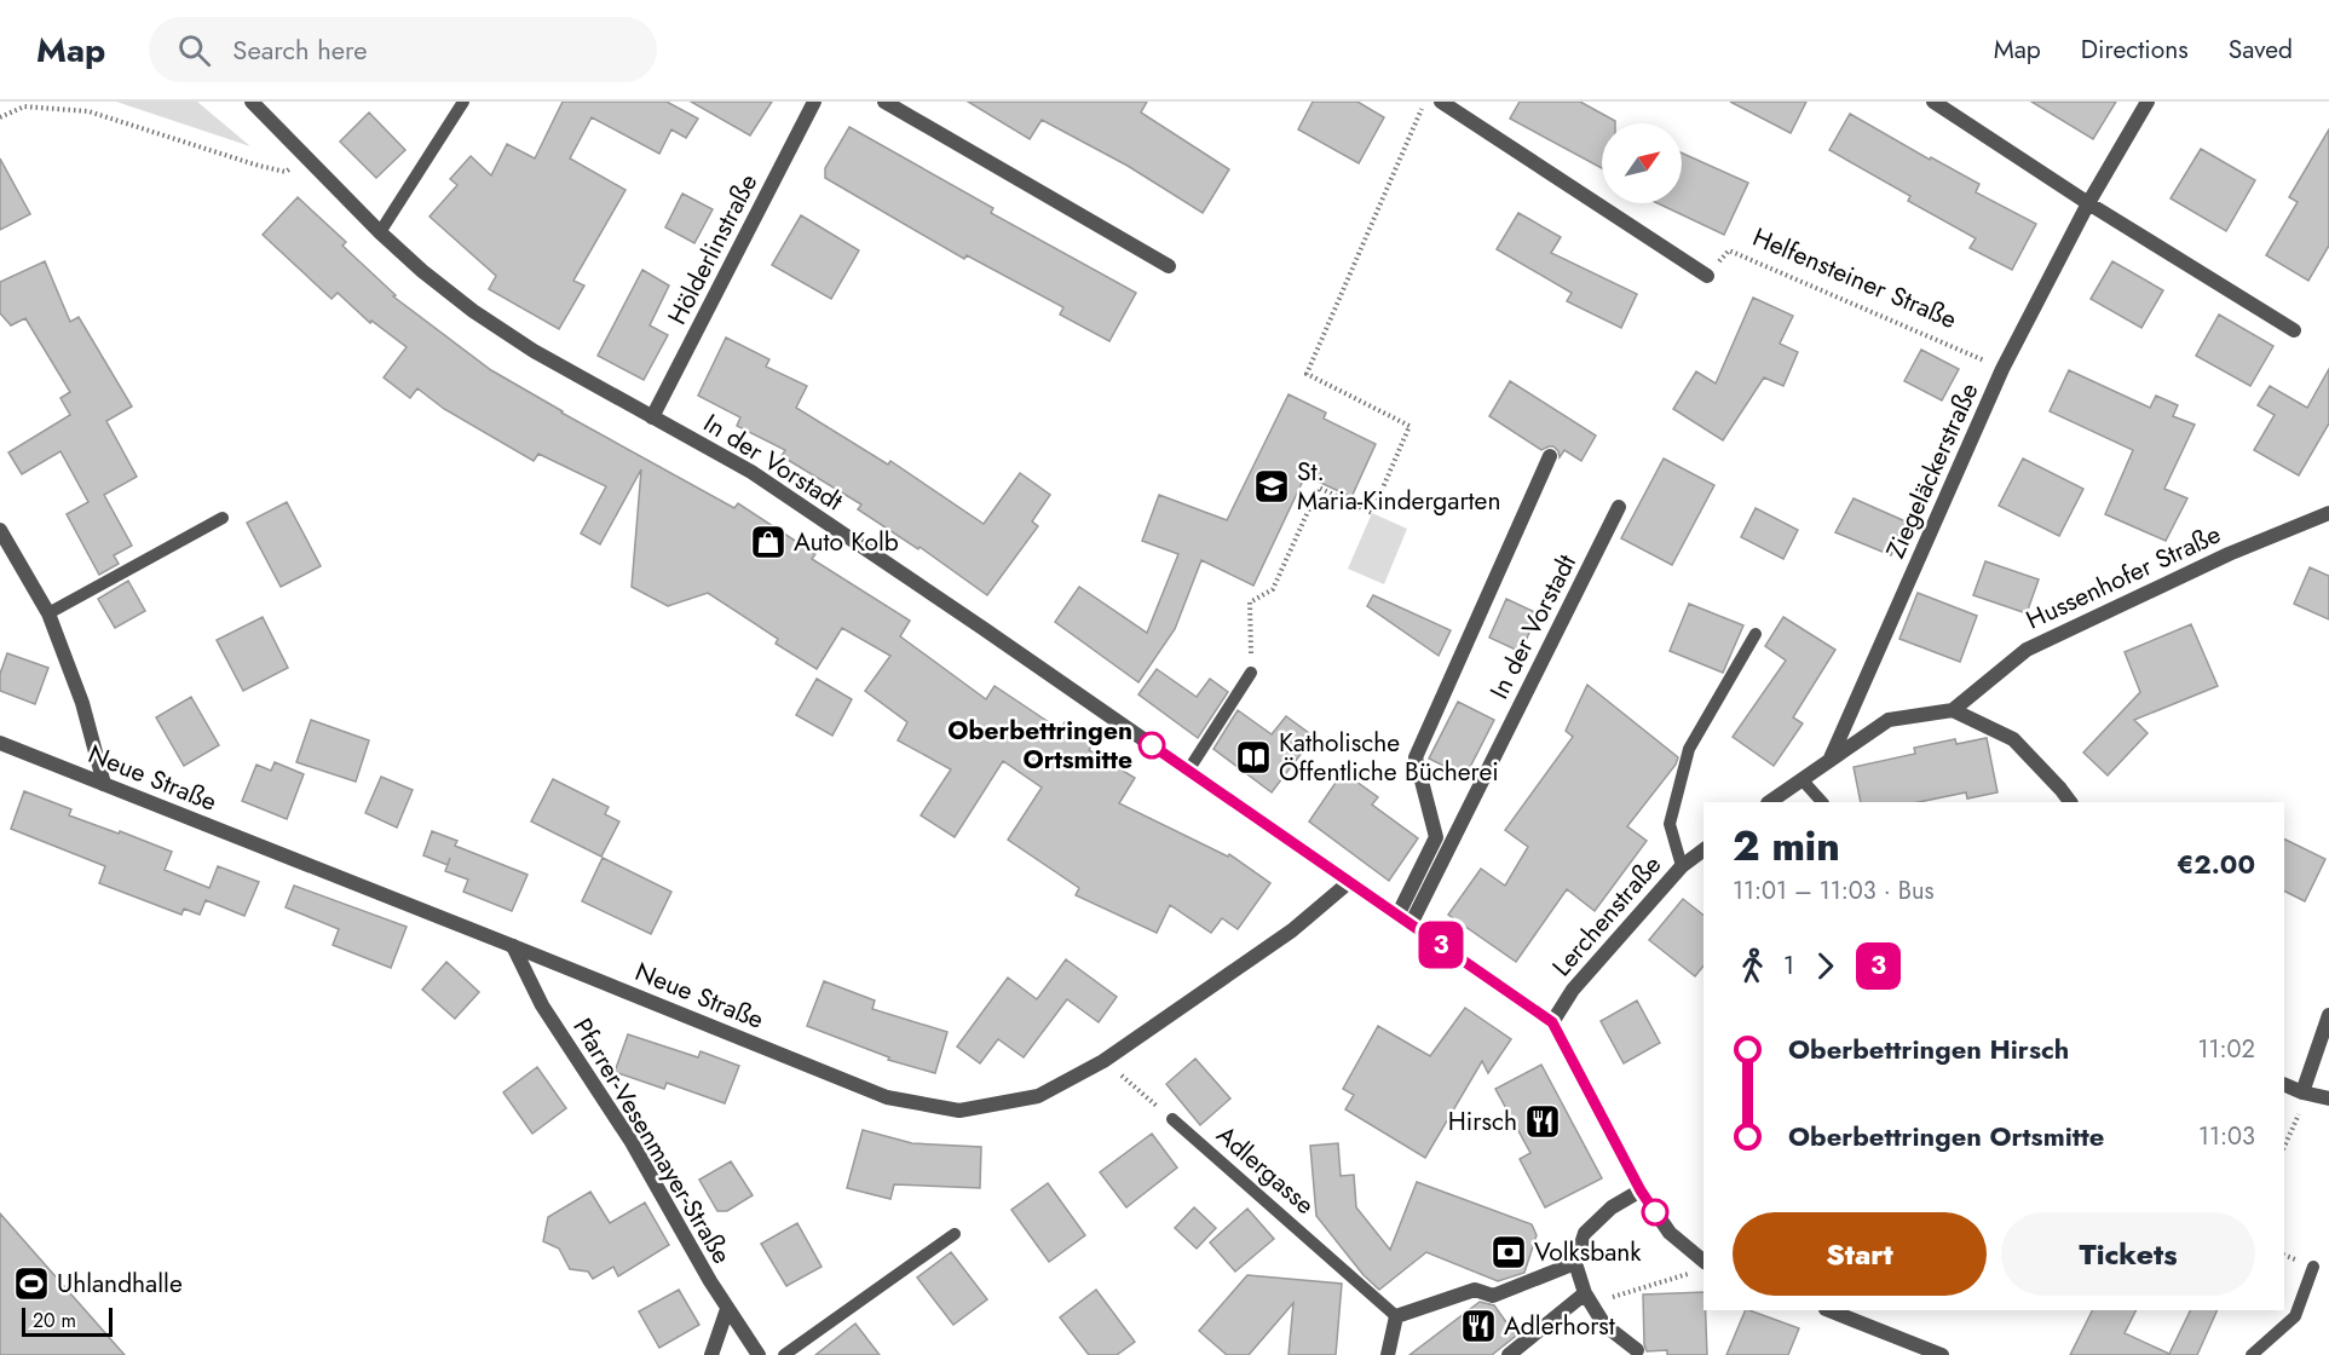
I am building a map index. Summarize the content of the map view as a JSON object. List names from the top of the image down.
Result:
{
  "streets": {
    "street": [
      "Hölderlinstraße",
      "In der Vorstadt",
      "Ziegeläckerstraße",
      "Hussenhofer Straße",
      "Neue Straße",
      "Lerchenstraße",
      "Pfarrer-Vesenmayer-Straße"
    ],
    "lane": ["Adlergasse"],
    "path": ["Helfensteiner Straße"]
  },
  "crossings": [
    ["Hölderlinstraße", "In der Vorstadt"],
    ["Helfensteiner Straße", "Ziegeläckerstraße"],
    ["In der Vorstadt", "Neue Straße"],
    ["In der Vorstadt", "Lerchenstraße"],
    ["Neue Straße", "Pfarrer-Vesenmayer-Straße"]
  ],
  "places": {
    "school or university": ["St. Maria-Kindergarten"],
    "shop": ["Auto Kolb"],
    "other": ["Oberbettringen Ortsmitte"],
    "library": ["Katholische Öffentliche Bücherei"],
    "restaurant": ["Hirsch", "Adlerhorst"],
    "bank": ["Volksbank"],
    "sports": ["Uhlandhalle"]
  },
  "lines": ["bus line 3"],
  "scale_bar": "20 m",
  "north": "top right",
  "page": {
    "header": "Map",
    "search": "Search here",
    "nav": ["Map", "Directions", "Saved"],
    "on_map": "3",
    "heading": ["2 min", "11:01 – 11:03 · Bus", "€2.00"],
    "legs": ["1", "3"],
    "list": [
      {
        "name": "Oberbettringen Hirsch",
        "value": "11:02"
      },
      {
        "name": "Oberbettringen Ortsmitte",
        "value": "11:03"
      }
    ],
    "buttons": ["Start", "Tickets"],
    "scale": "20 m"
  }
}
